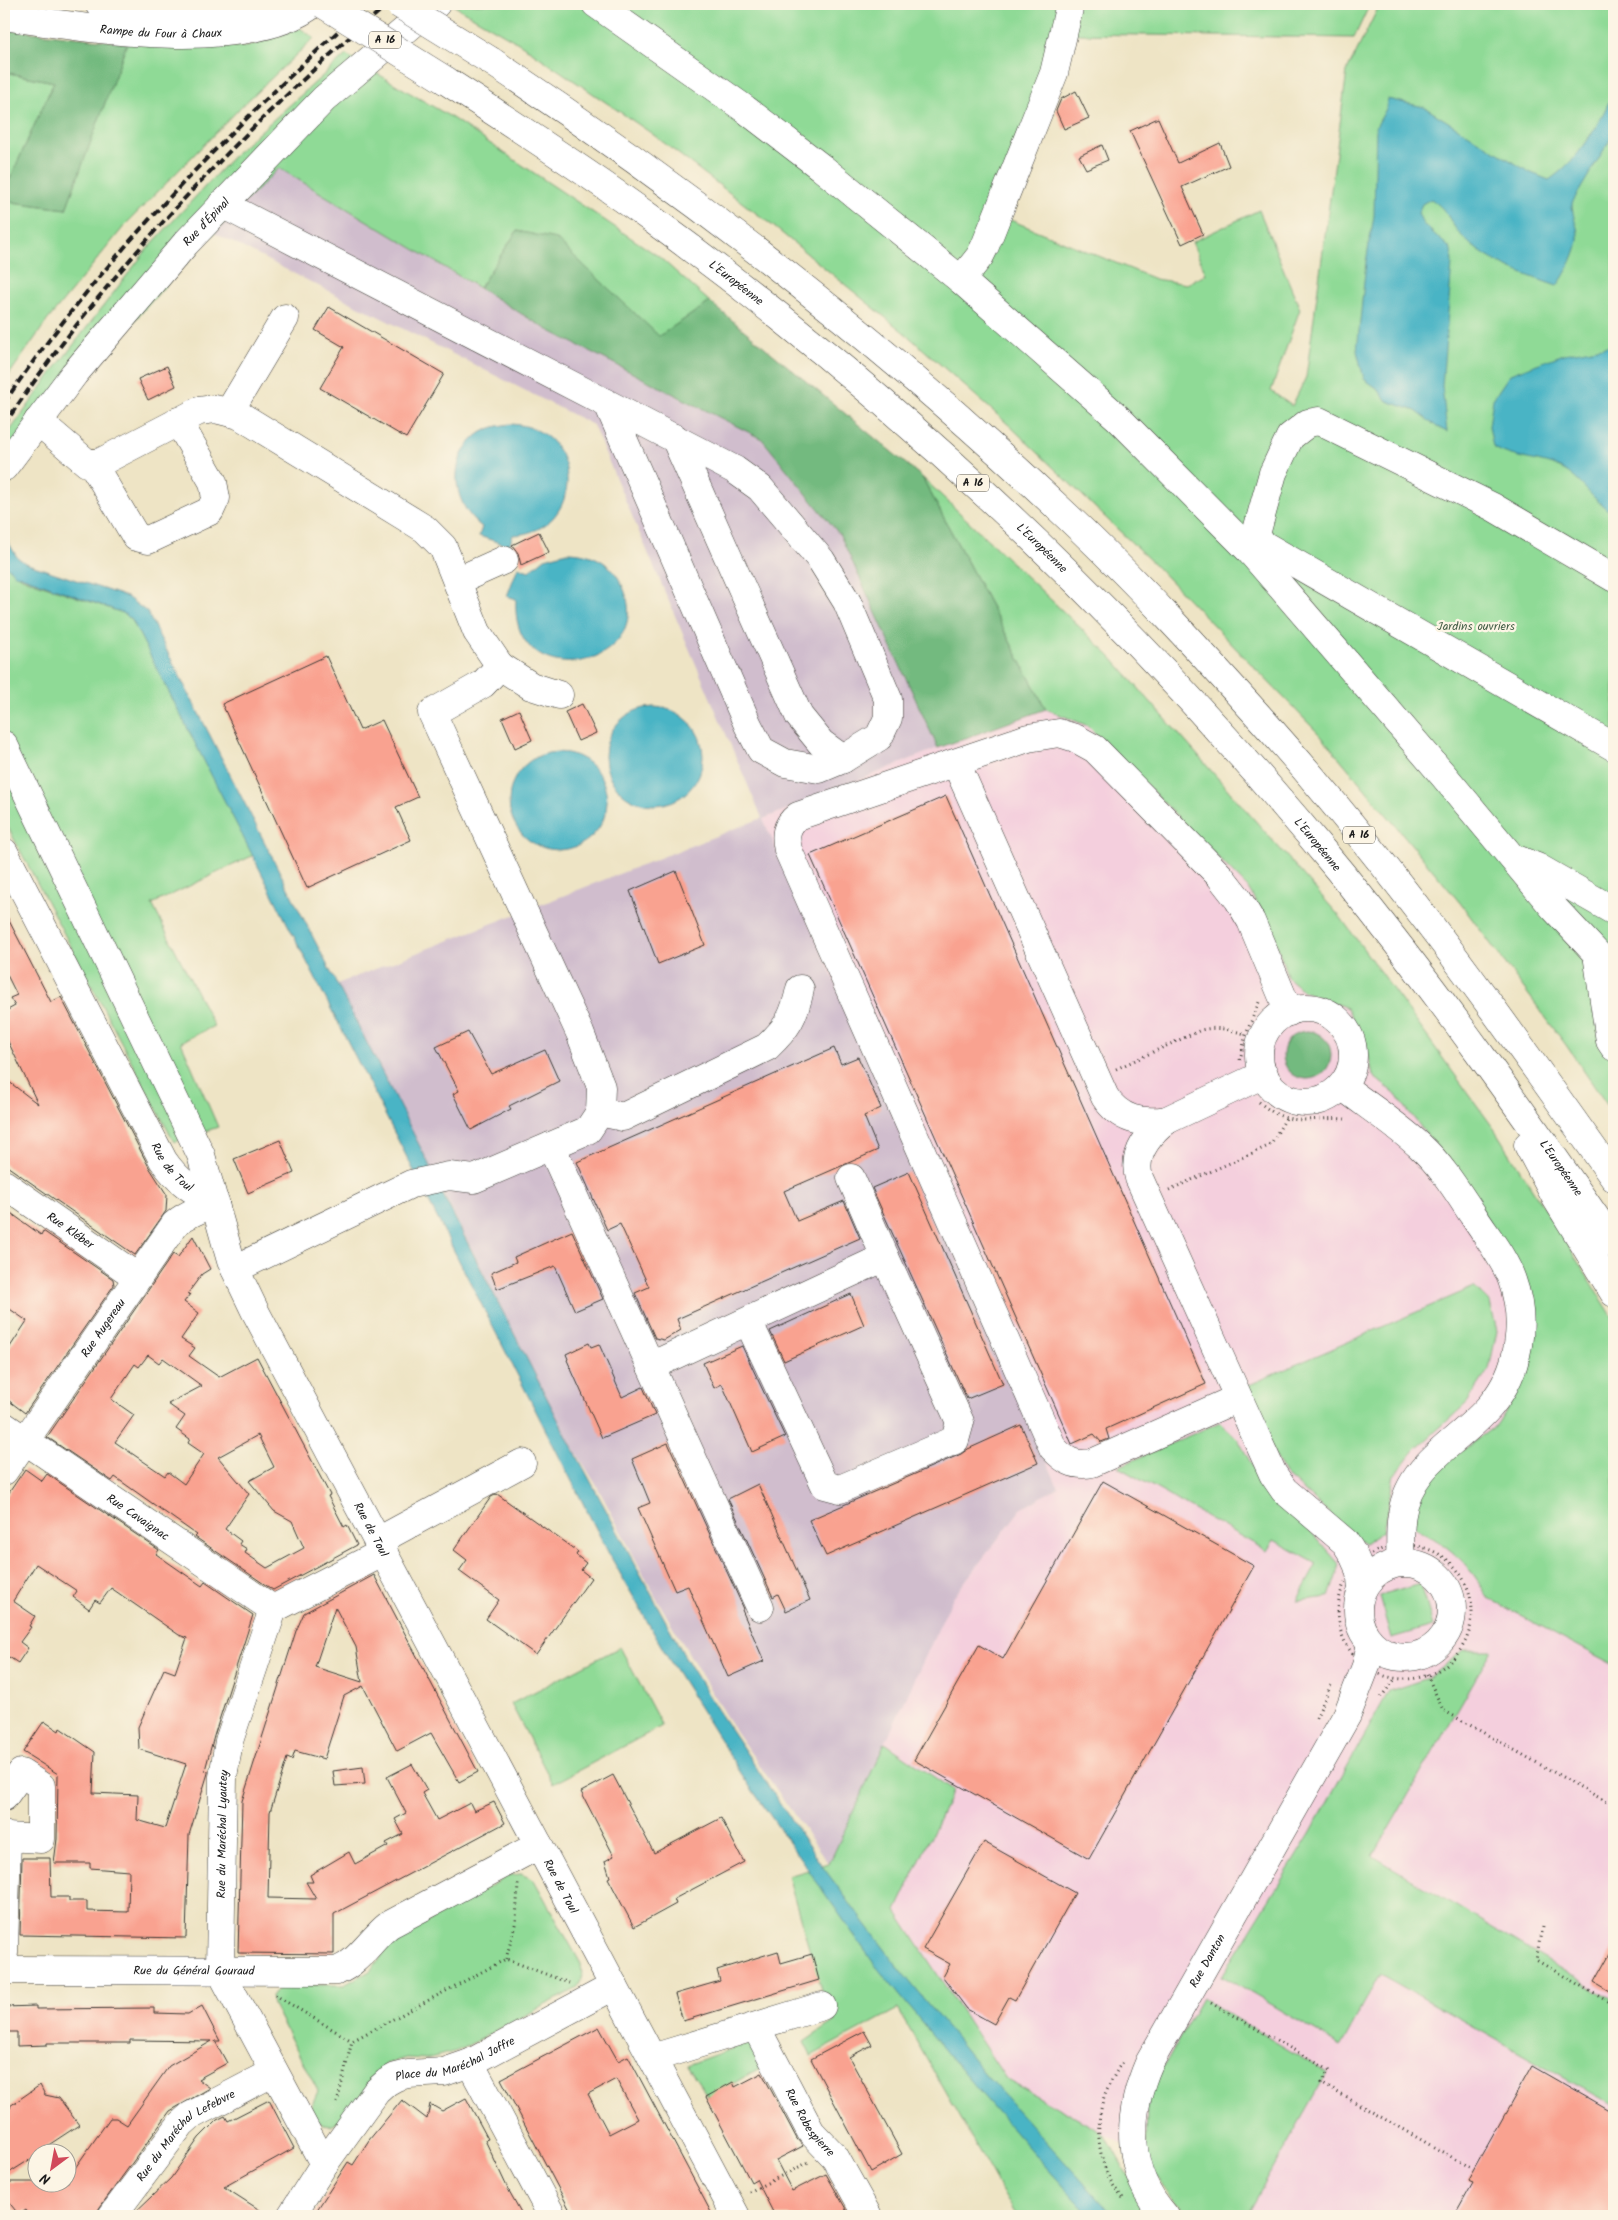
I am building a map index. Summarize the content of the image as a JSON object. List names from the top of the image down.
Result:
{
  "streets": {
    "main road": [
      "Rampe du Four à Chaux",
      "A 16",
      "Rue d'Épinal",
      "L'Européenne",
      "Rue de Toul",
      "Rue Kléber",
      "Rue Augereau",
      "Rue Cavaignac",
      "Rue du Maréchal Lyautey",
      "Rue Danton",
      "Rue du Général Gouraud",
      "Place du Maréchal Joffre",
      "Rue Robespierre",
      "Rue du Maréchal Lefebvre"
    ]
  },
  "crossings": [
    ["Rue de Toul", "Rue Augereau"],
    ["Rue de Toul", "Rue du Général Gouraud"],
    ["Rue de Toul", "Place du Maréchal Joffre"],
    ["Rue Kléber", "Rue Augereau"],
    ["Rue Augereau", "Rue Cavaignac"],
    ["Rue Cavaignac", "Rue du Maréchal Lyautey"],
    ["Rue du Maréchal Lyautey", "Rue du Général Gouraud"],
    ["Rue du Maréchal Lyautey", "Place du Maréchal Joffre"],
    ["Rue du Maréchal Lyautey", "Rue du Maréchal Lefebvre"]
  ],
  "parks": ["Jardins ouvriers"],
  "north": "bottom left"
}
